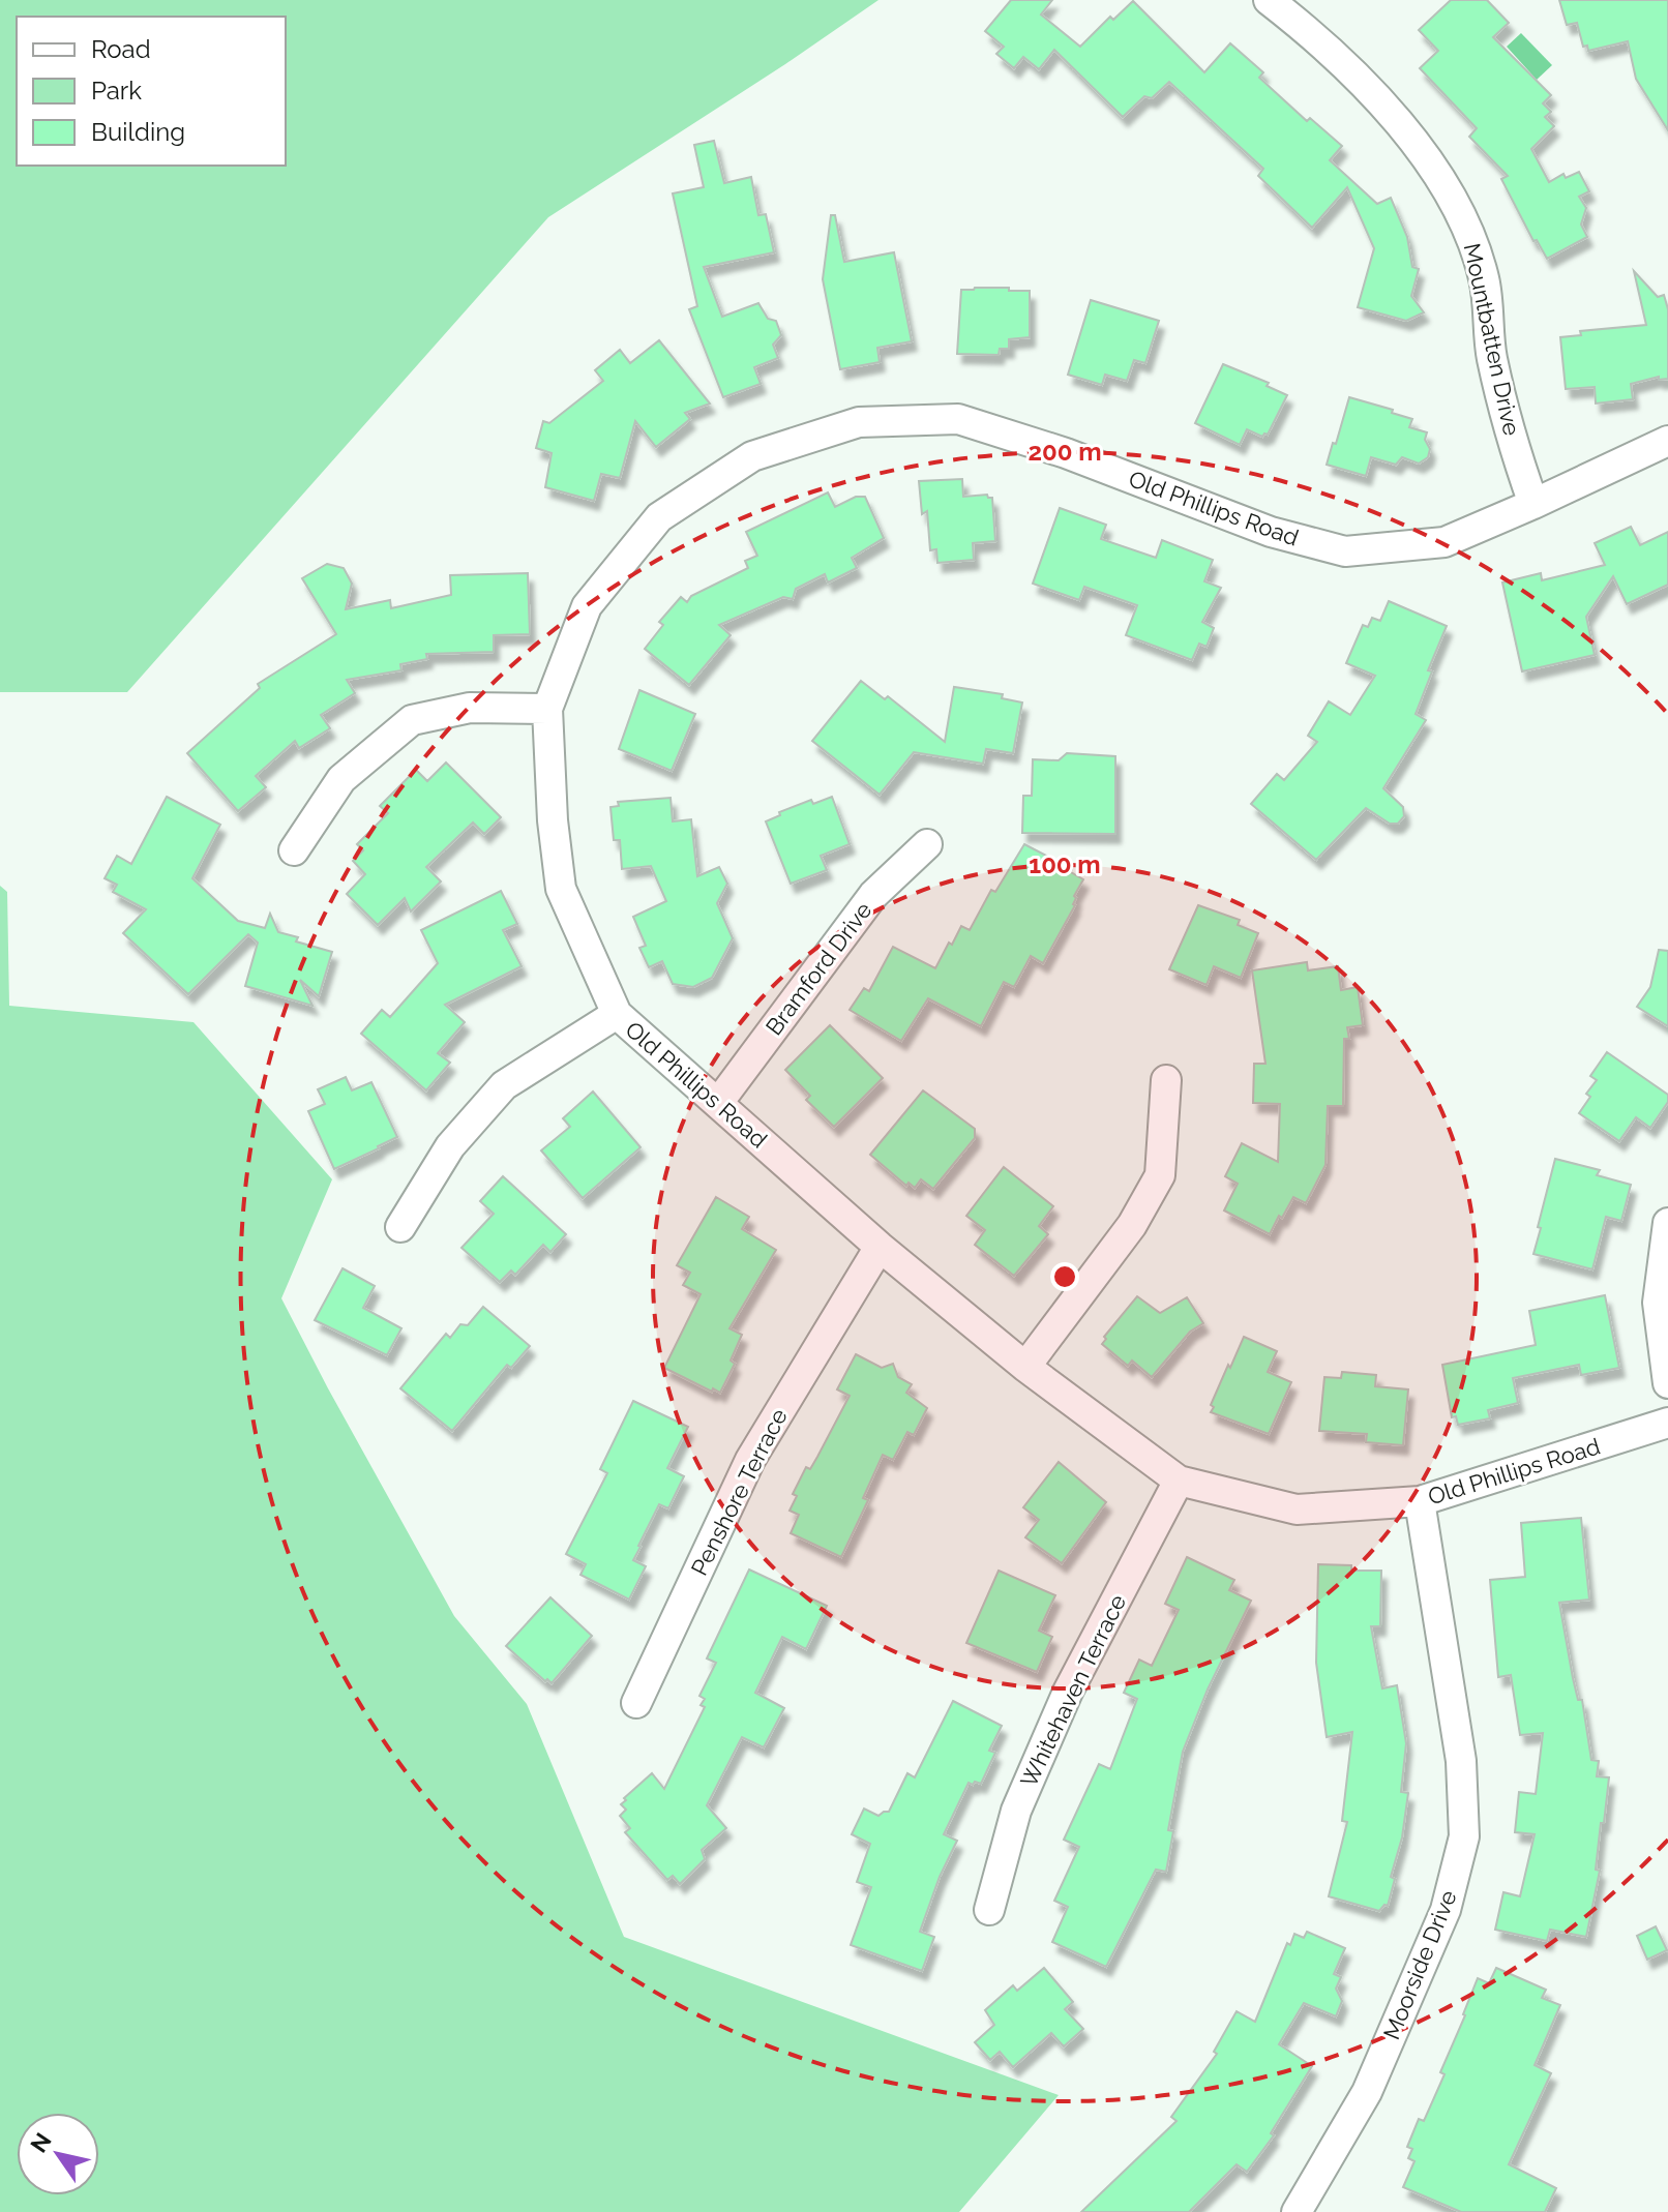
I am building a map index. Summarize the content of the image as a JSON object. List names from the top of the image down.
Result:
{
  "streets": {
    "street": [
      "Mountbatten Drive",
      "Old Phillips Road",
      "Bramford Drive",
      "Penshore Terrace",
      "Whitehaven Terrace",
      "Moorside Drive"
    ]
  },
  "crossings": [
    ["Mountbatten Drive", "Old Phillips Road"],
    ["Old Phillips Road", "Bramford Drive"],
    ["Old Phillips Road", "Penshore Terrace"],
    ["Old Phillips Road", "Whitehaven Terrace"],
    ["Old Phillips Road", "Moorside Drive"]
  ],
  "legend": ["Road", "Park", "Building"],
  "north": "top left",
  "rings": ["200 m", "100 m"]
}
